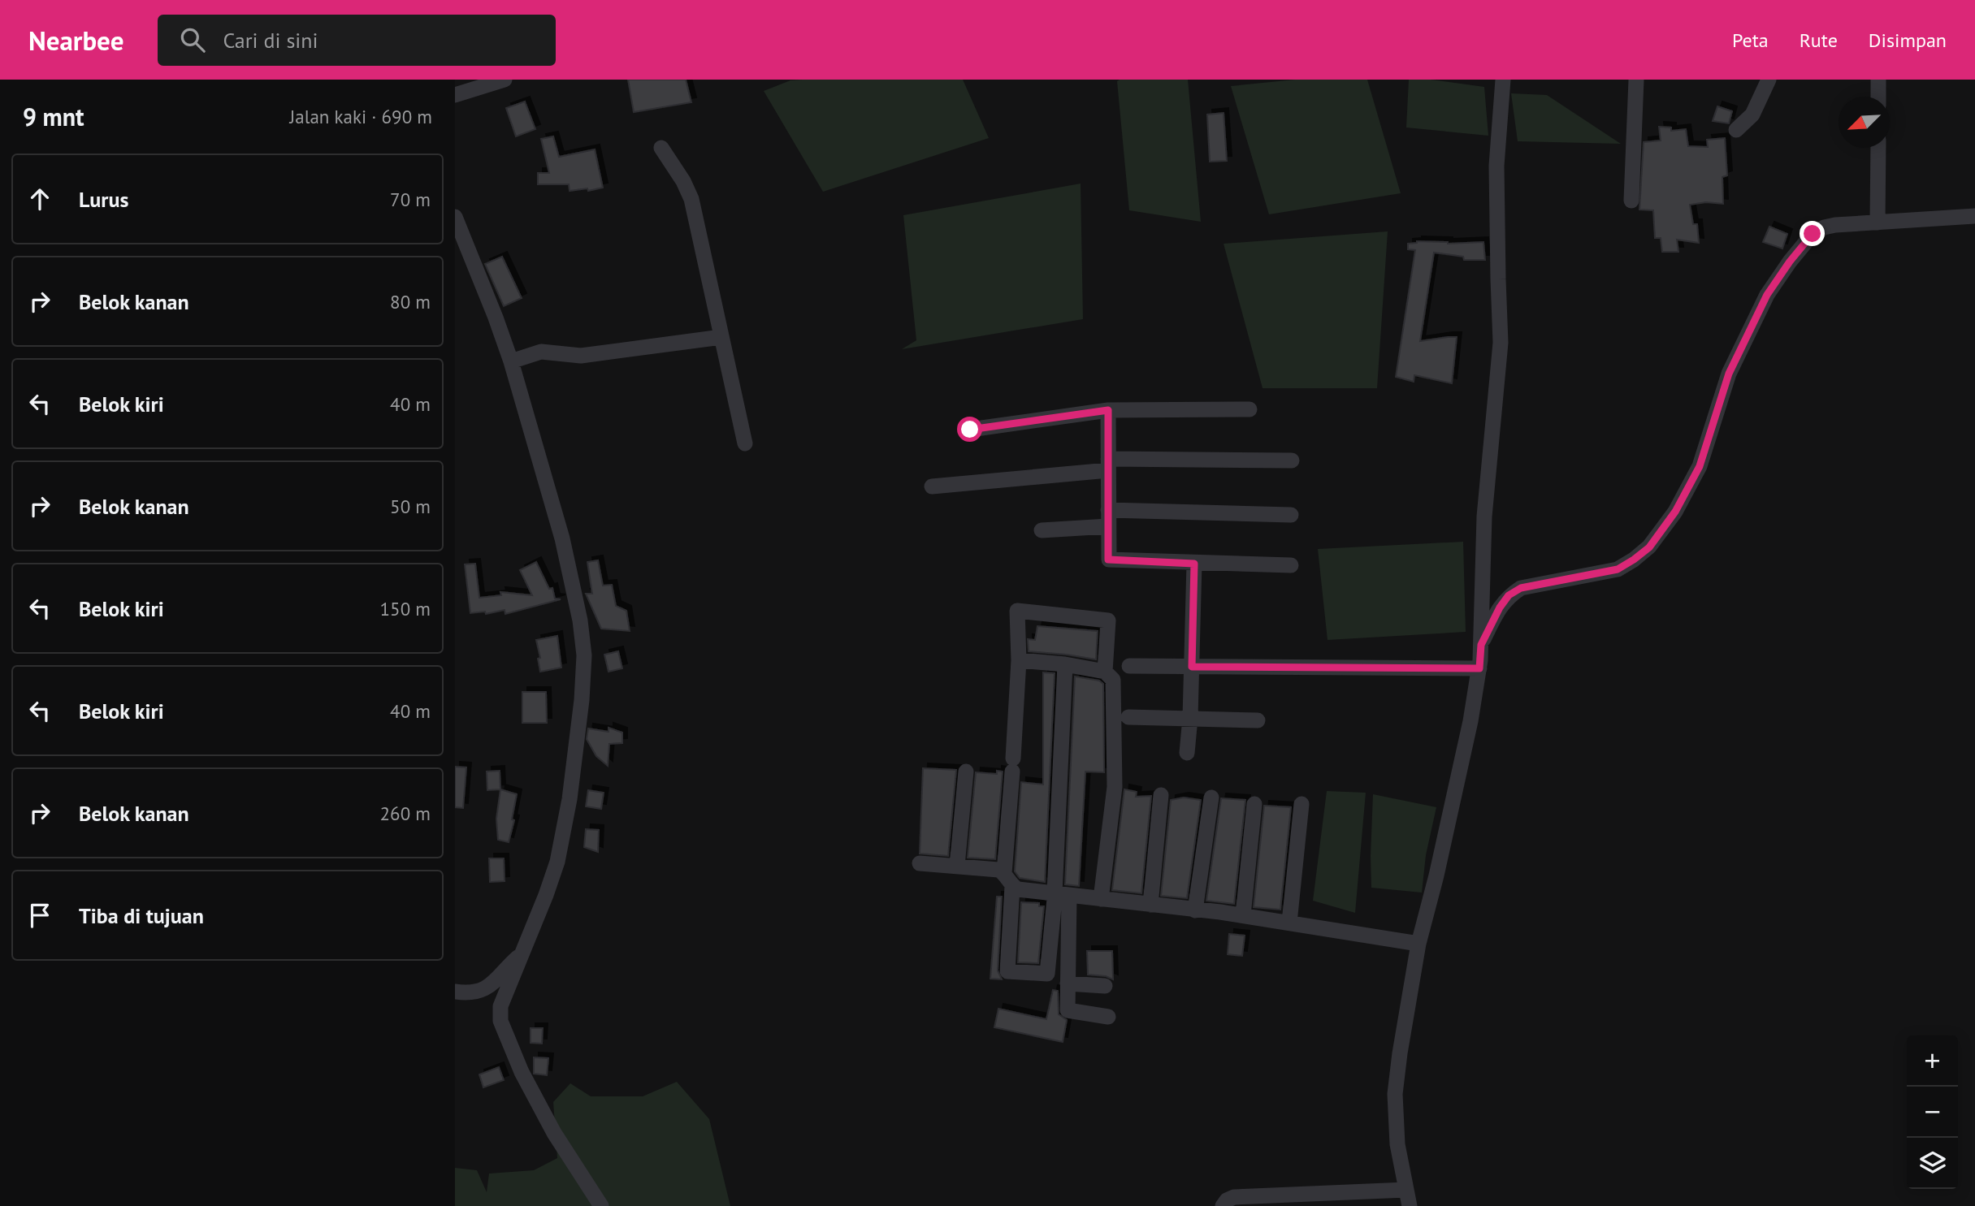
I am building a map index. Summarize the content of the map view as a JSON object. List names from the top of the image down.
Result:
{
  "north": "bottom left",
  "page": {
    "header": "Nearbee",
    "search": "Cari di sini",
    "nav": ["Peta", "Rute", "Disimpan"],
    "heading": ["9 mnt", "Jalan kaki · 690 m"],
    "list": [
      ["Lurus", "70 m"],
      ["Belok kanan", "80 m"],
      ["Belok kiri", "40 m"],
      ["Belok kanan", "50 m"],
      ["Belok kiri", "150 m"],
      ["Belok kiri", "40 m"],
      ["Belok kanan", "260 m"],
      "Tiba di tujuan"
    ],
    "map_buttons": ["+", "−"]
  }
}
